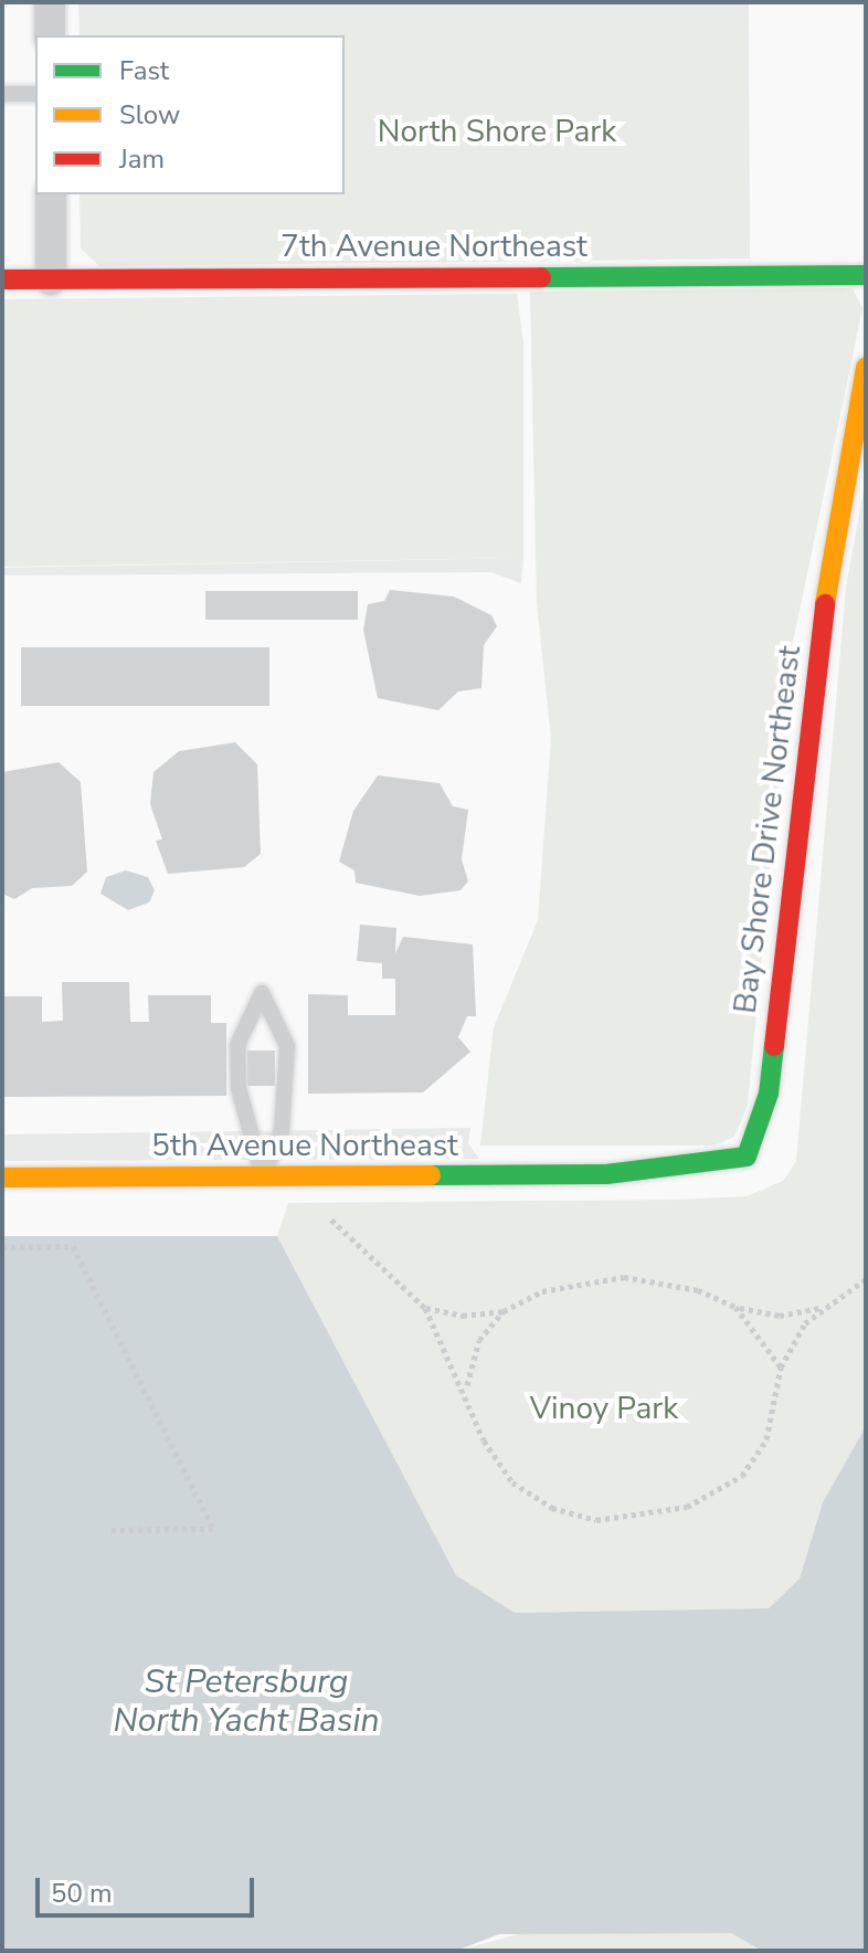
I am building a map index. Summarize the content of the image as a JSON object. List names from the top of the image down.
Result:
{
  "streets": {
    "street": ["7th Avenue Northeast", "Bay Shore Drive Northeast", "5th Avenue Northeast"]
  },
  "crossings": [
    ["Bay Shore Drive Northeast", "5th Avenue Northeast"]
  ],
  "water": ["St Petersburg North Yacht Basin"],
  "parks": ["North Shore Park", "Vinoy Park"],
  "legend": ["Fast", "Slow", "Jam"],
  "scale_bar": "50 m"
}
